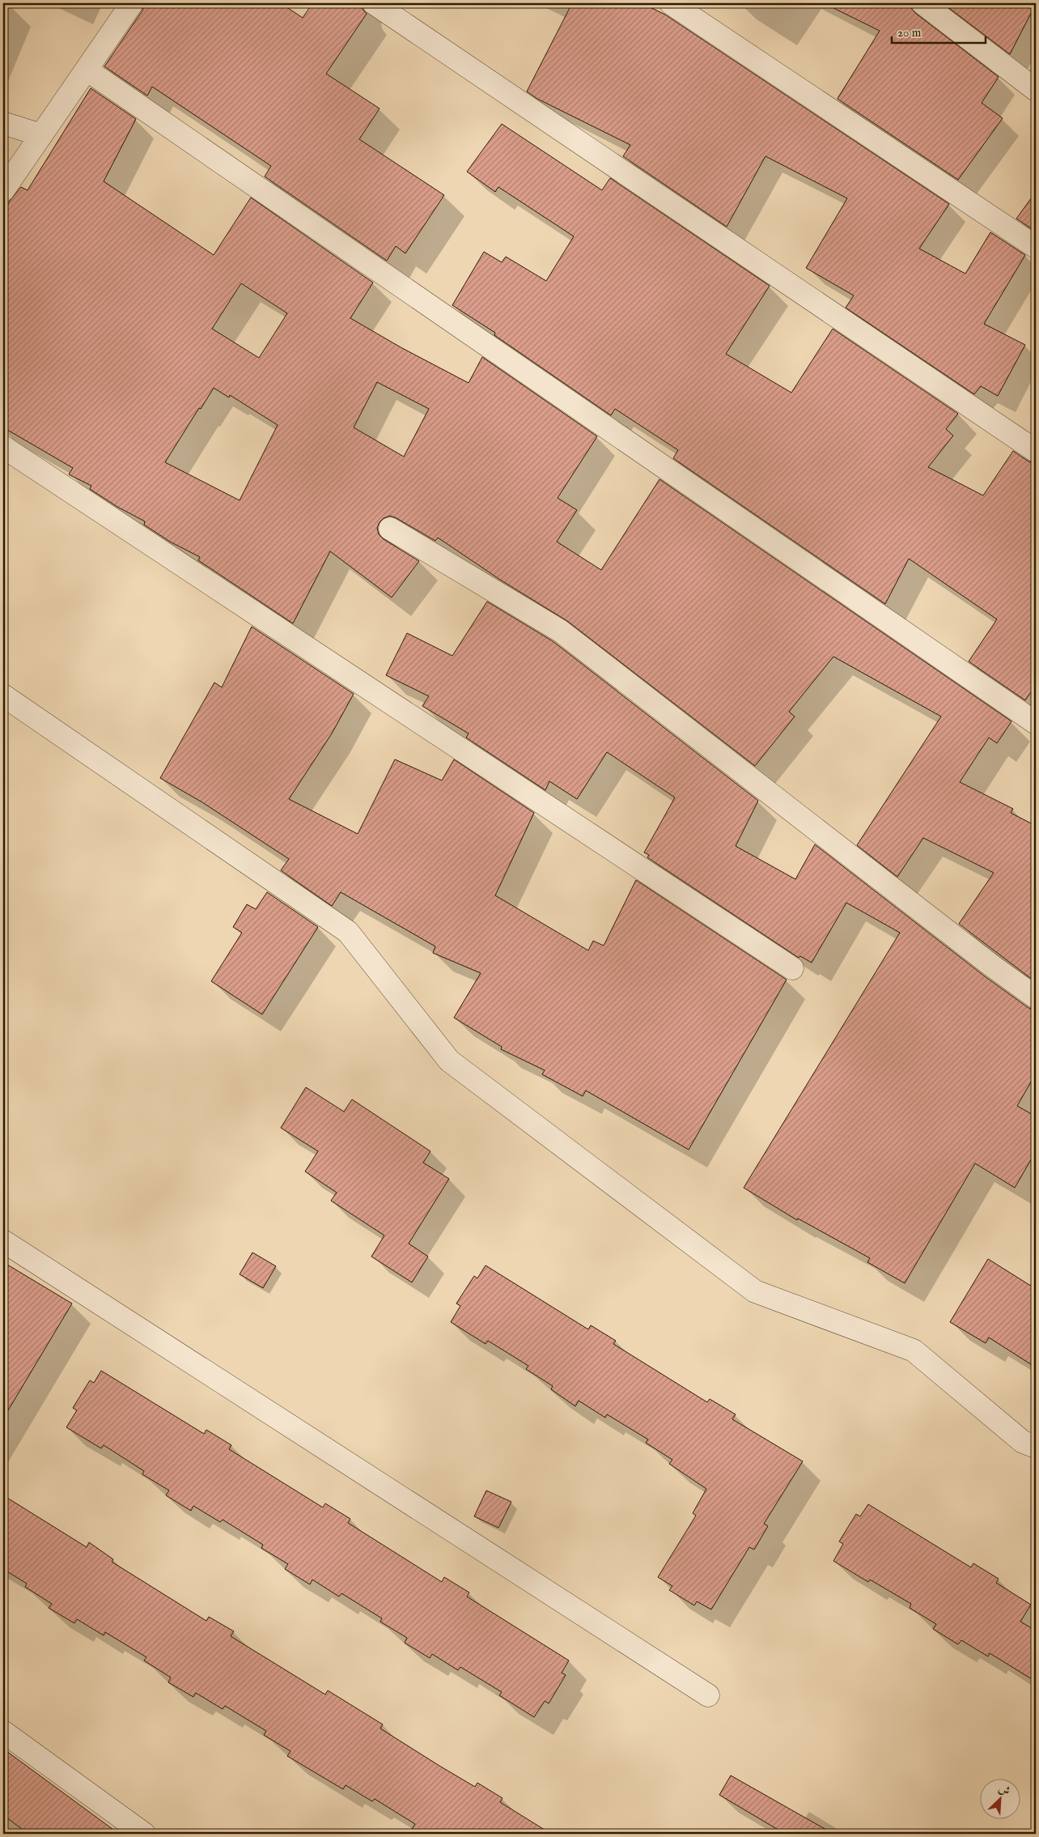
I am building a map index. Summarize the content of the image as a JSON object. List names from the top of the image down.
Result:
{
  "scale_bar": "20 m",
  "north": "top right"
}
